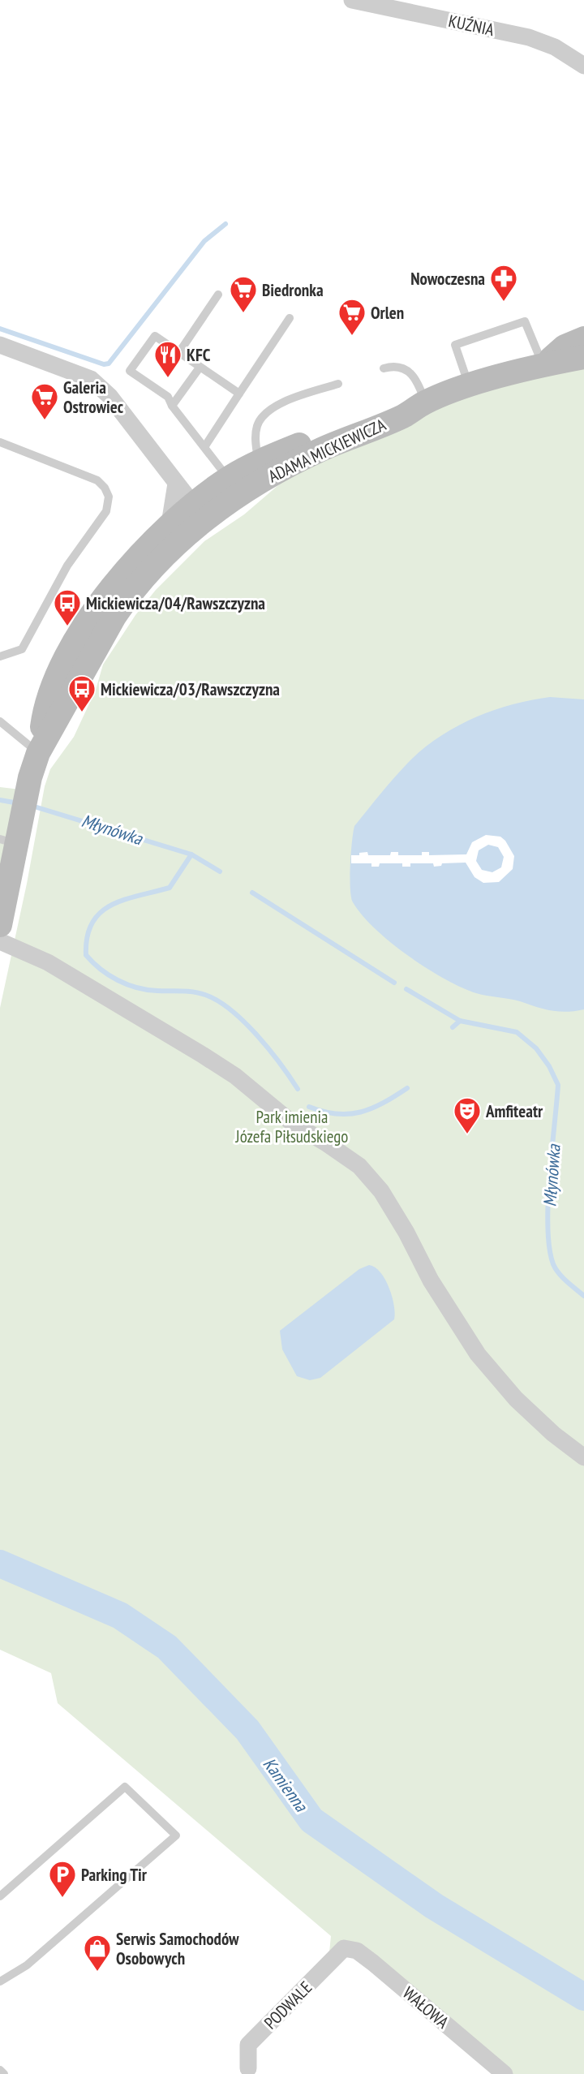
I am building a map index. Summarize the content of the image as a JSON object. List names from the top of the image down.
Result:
{
  "streets": {
    "street": [
      "KUŹNIA",
      "ADAMA MICKIEWICZA",
      "PODWALE",
      "WAŁOWA"
    ]
  },
  "crossings": [
    ["PODWALE", "WAŁOWA"]
  ],
  "water": ["Młynówka", "Kamienna"],
  "parks": ["Park imienia Józefa Piłsudskiego"],
  "places": {
    "pharmacy": ["Nowoczesna"],
    "supermarket": ["Biedronka", "Orlen", "Galeria Ostrowiec"],
    "restaurant": ["KFC"],
    "bus stop": ["Mickiewicza/04/Rawszczyzna", "Mickiewicza/03/Rawszczyzna"],
    "theatre": ["Amfiteatr"],
    "parking": ["Parking Tir"],
    "shop": ["Serwis Samochodów Osobowych"]
  }
}
